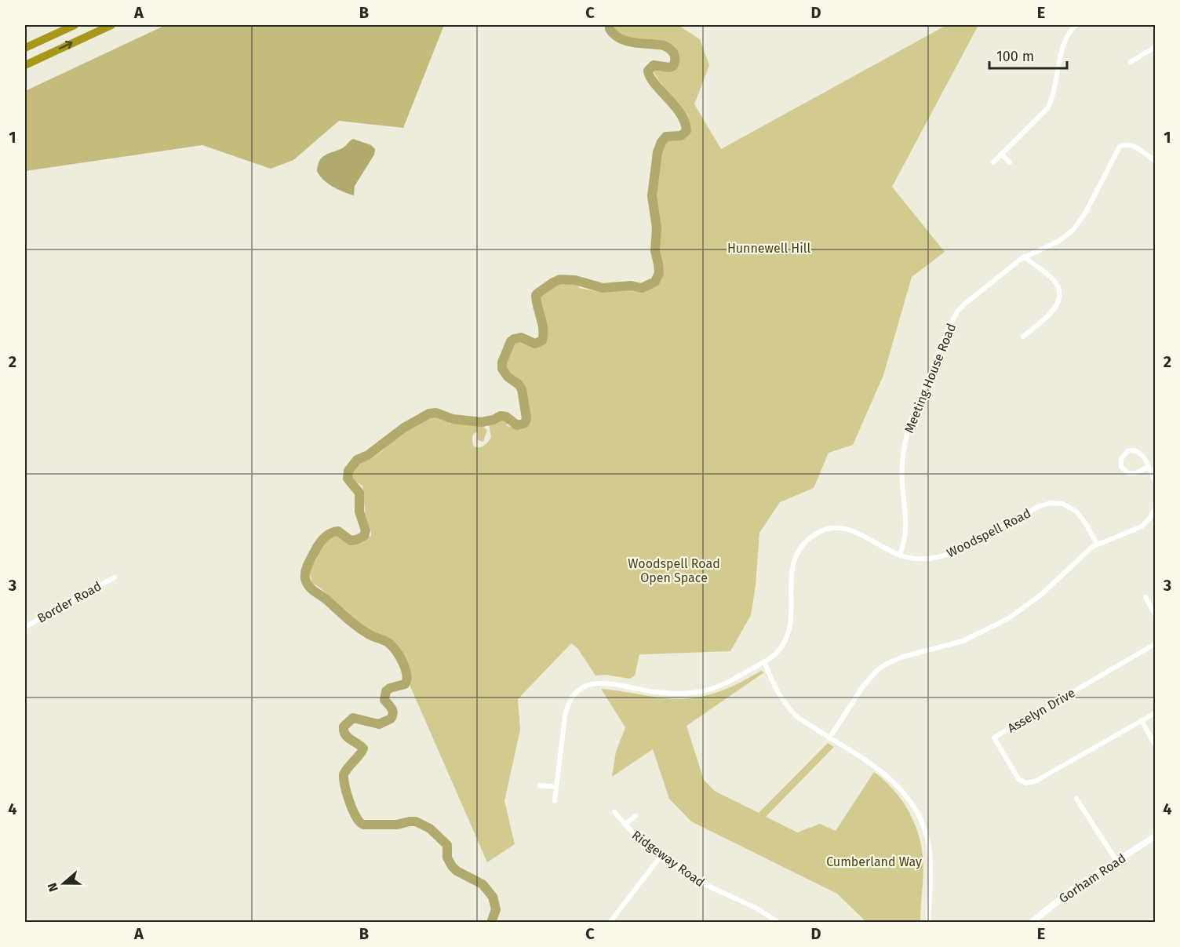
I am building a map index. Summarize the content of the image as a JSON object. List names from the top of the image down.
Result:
{
  "streets": {
    "main road": ["Gorham Road"],
    "street": [
      "Meeting House Road",
      "Woodspell Road",
      "Border Road",
      "Asselyn Drive",
      "Ridgeway Road"
    ]
  },
  "crossings": [
    ["Meeting House Road", "Woodspell Road"]
  ],
  "parks": ["Hunnewell Hill", "Woodspell Road Open Space", "Cumberland Way"],
  "scale_bar": "100 m",
  "north": "left",
  "grid": {
    "columns": [
      "A",
      "B",
      "C",
      "D",
      "E"
    ],
    "rows": [
      "1",
      "2",
      "3",
      "4"
    ]
  }
}
